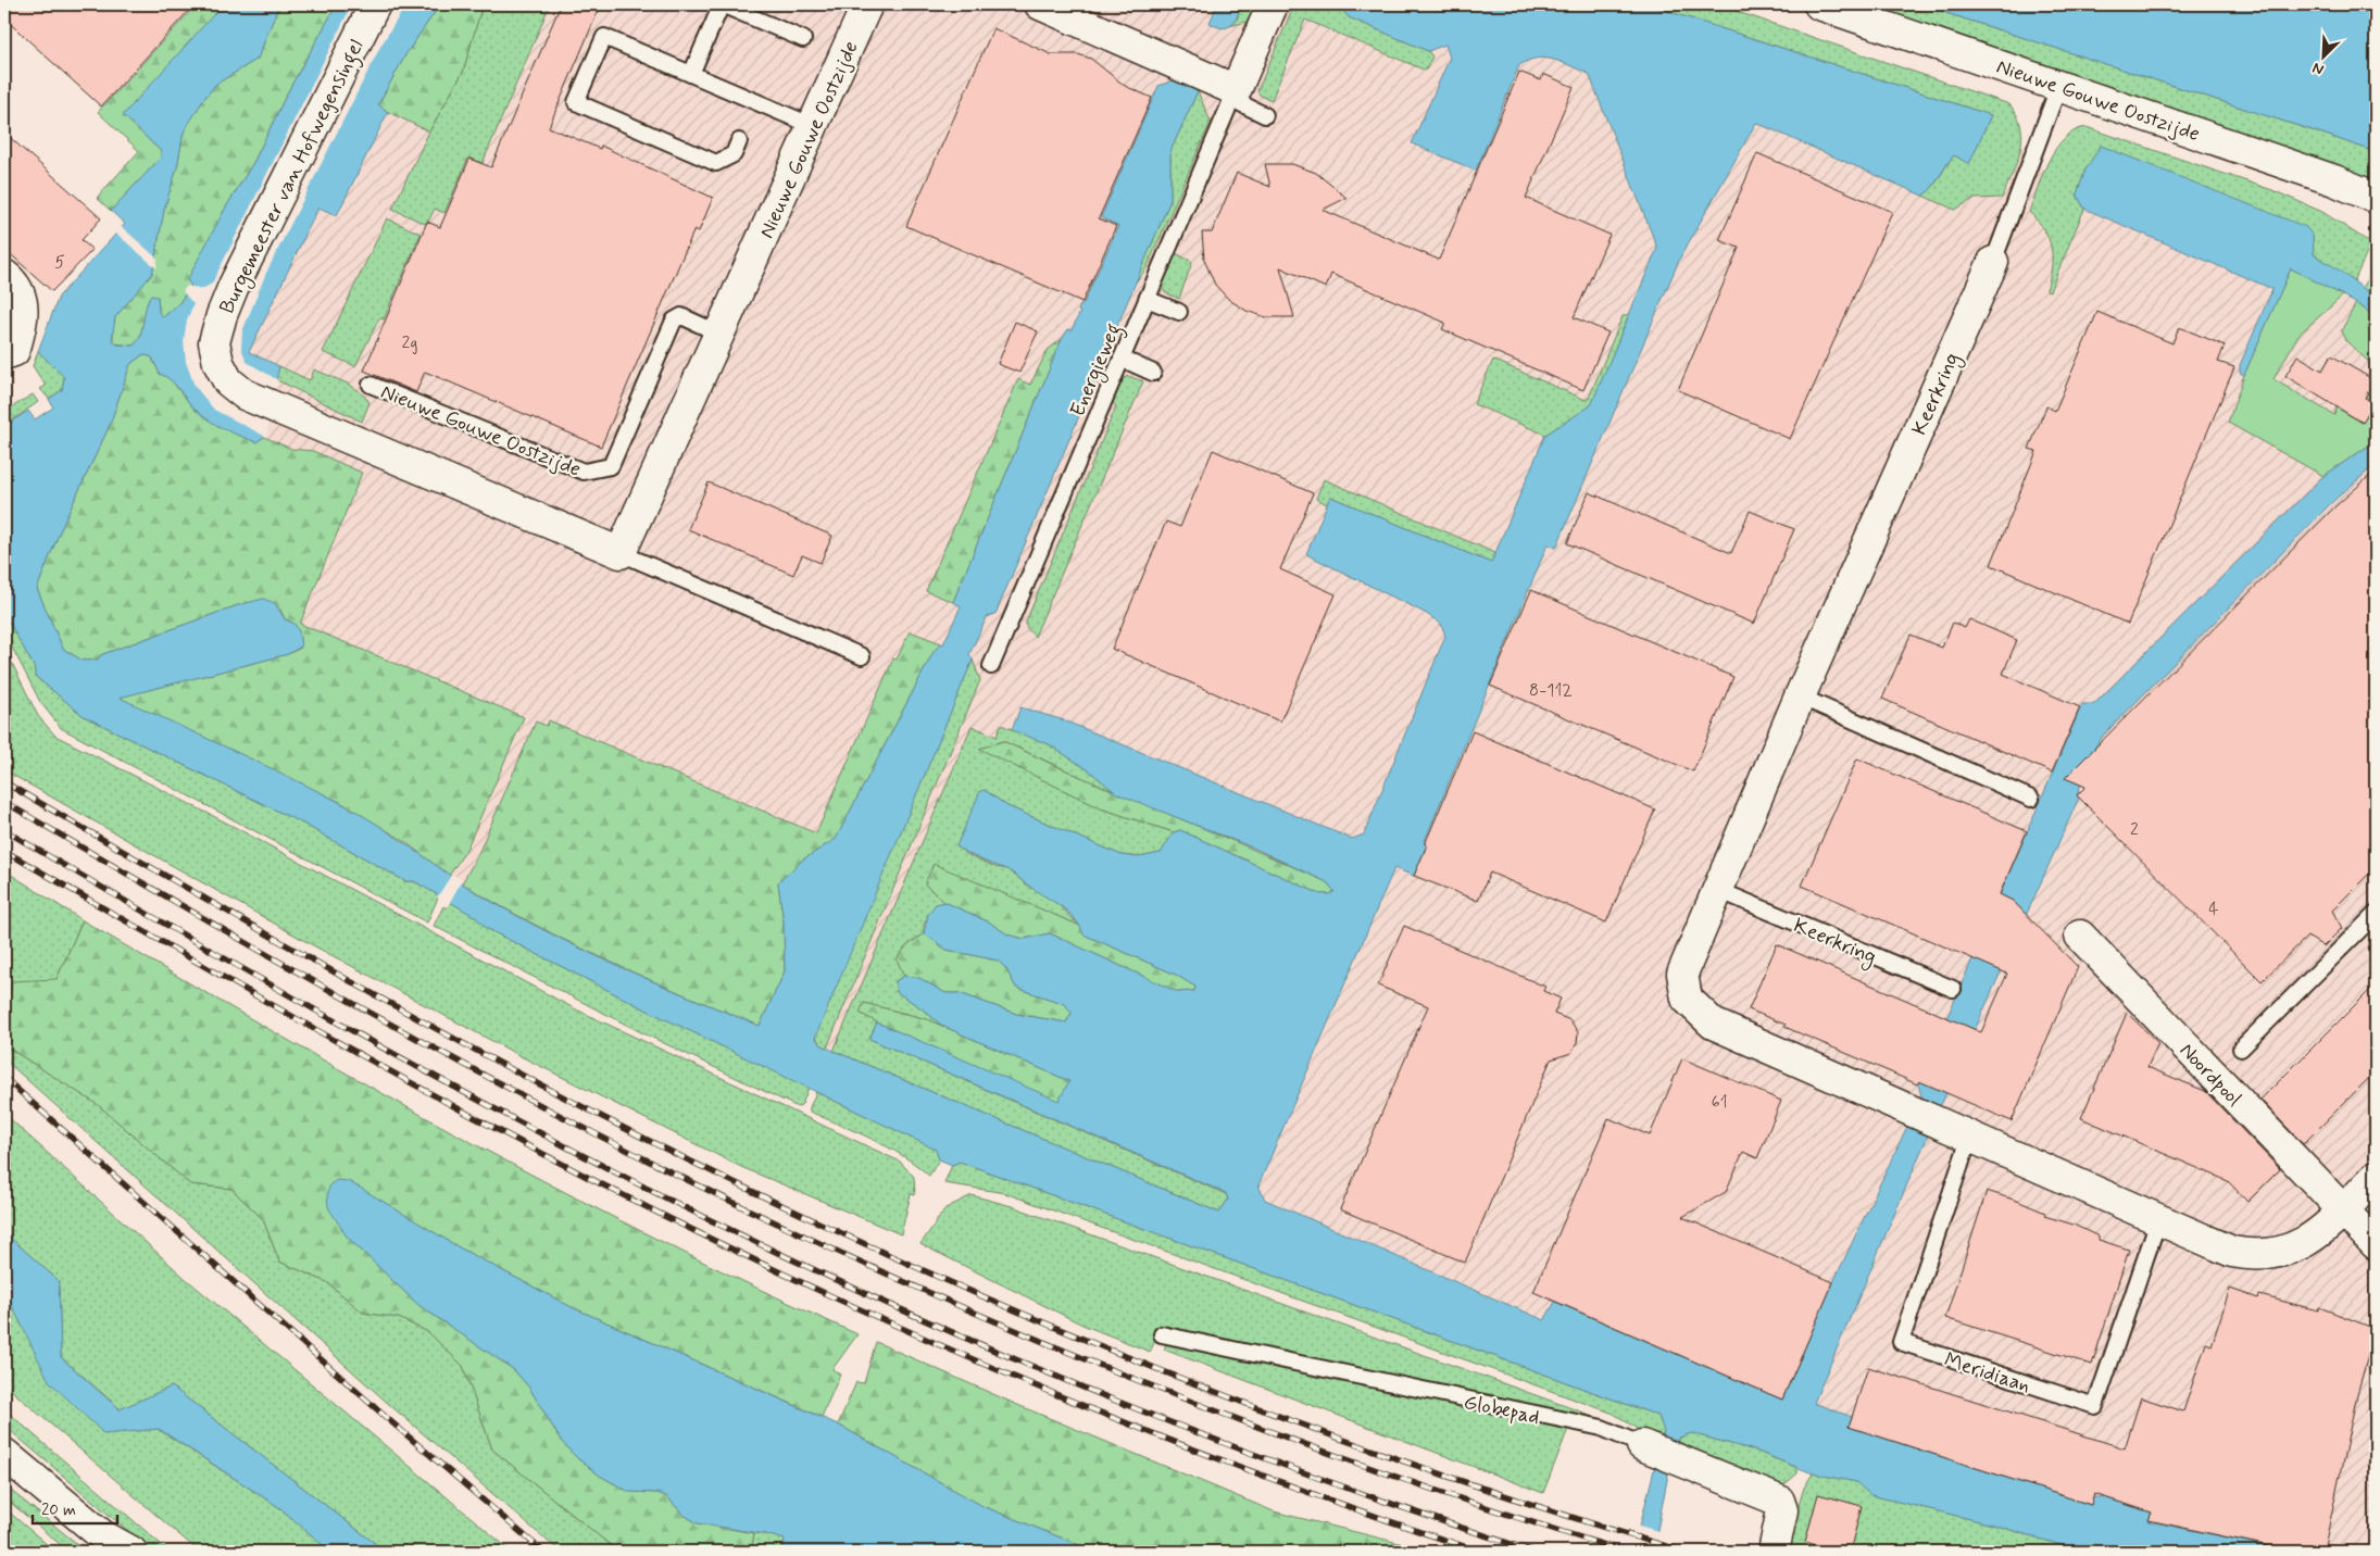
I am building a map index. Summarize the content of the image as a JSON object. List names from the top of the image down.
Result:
{
  "streets": {
    "street": [
      "Nieuwe Gouwe Oostzijde",
      "Burgemeester van Hofwegensingel",
      "Keerkring",
      "Noordpool",
      "Globepad"
    ],
    "lane": ["Energieweg", "Meridiaan"]
  },
  "crossings": [
    ["Nieuwe Gouwe Oostzijde", "Burgemeester van Hofwegensingel"],
    ["Nieuwe Gouwe Oostzijde", "Keerkring"],
    ["Keerkring", "Meridiaan"]
  ],
  "house_numbers": [
    "5",
    "2g",
    "8-112",
    "2",
    "4",
    "61"
  ],
  "scale_bar": "20 m",
  "north": "bottom left"
}
